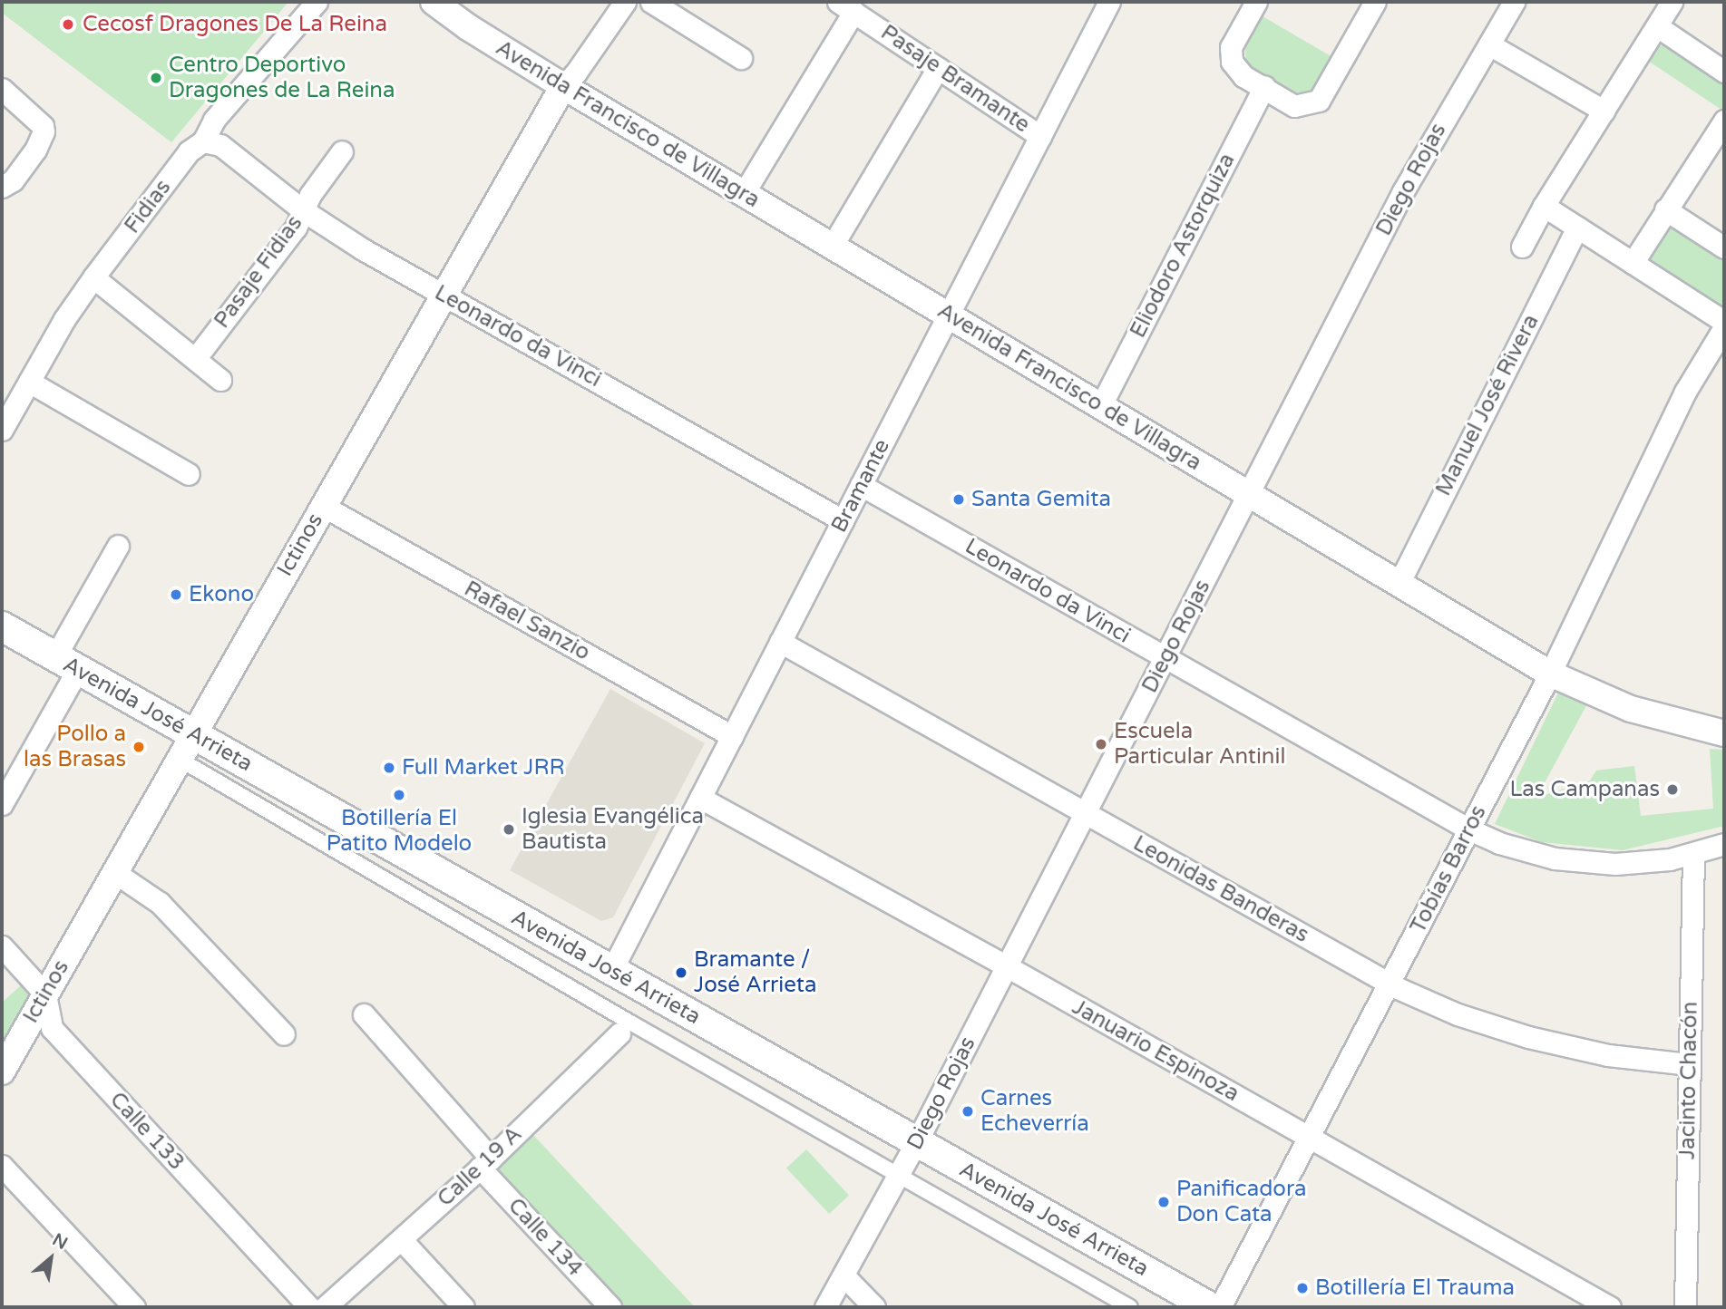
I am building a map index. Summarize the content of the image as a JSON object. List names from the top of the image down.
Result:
{
  "streets": {
    "main road": ["Avenida José Arrieta"],
    "street": [
      "Pasaje Bramante",
      "Avenida Francisco de Villagra",
      "Diego Rojas",
      "Fidias",
      "Eliodoro Astorquiza",
      "Pasaje Fidias",
      "Leonardo da Vinci",
      "Manuel José Rivera",
      "Bramante",
      "Ictinos",
      "Rafael Sanzio",
      "Tobías Barros",
      "Leonidas Banderas",
      "Januario Espinoza",
      "Jacinto Chacón",
      "Calle 133",
      "Calle 19 A",
      "Calle 134"
    ]
  },
  "crossings": [
    ["Pasaje Bramante", "Bramante"],
    ["Avenida Francisco de Villagra", "Diego Rojas"],
    ["Avenida Francisco de Villagra", "Eliodoro Astorquiza"],
    ["Avenida Francisco de Villagra", "Manuel José Rivera"],
    ["Avenida Francisco de Villagra", "Bramante"],
    ["Avenida Francisco de Villagra", "Ictinos"],
    ["Avenida Francisco de Villagra", "Tobías Barros"],
    ["Diego Rojas", "Leonardo da Vinci"],
    ["Diego Rojas", "Avenida José Arrieta"],
    ["Diego Rojas", "Leonidas Banderas"],
    ["Diego Rojas", "Januario Espinoza"],
    ["Fidias", "Leonardo da Vinci"],
    ["Pasaje Fidias", "Leonardo da Vinci"],
    ["Leonardo da Vinci", "Bramante"],
    ["Leonardo da Vinci", "Ictinos"],
    ["Leonardo da Vinci", "Tobías Barros"],
    ["Leonardo da Vinci", "Jacinto Chacón"],
    ["Bramante", "Rafael Sanzio"],
    ["Bramante", "Avenida José Arrieta"],
    ["Bramante", "Leonidas Banderas"],
    ["Bramante", "Januario Espinoza"],
    ["Ictinos", "Rafael Sanzio"],
    ["Ictinos", "Avenida José Arrieta"],
    ["Ictinos", "Calle 133"],
    ["Tobías Barros", "Leonidas Banderas"],
    ["Tobías Barros", "Januario Espinoza"],
    ["Leonidas Banderas", "Jacinto Chacón"],
    ["Calle 19 A", "Calle 134"]
  ],
  "places": [
    "Cecosf Dragones De La Reina",
    "Centro Deportivo Dragones de La Reina",
    "Santa Gemita",
    "Ekono",
    "Escuela Particular Antinil",
    "Pollo a las Brasas",
    "Full Market JRR",
    "Las Campanas",
    "Botillería El Patito Modelo",
    "Iglesia Evangélica Bautista",
    "Bramante / José Arrieta",
    "Carnes Echeverría",
    "Panificadora Don Cata",
    "Botillería El Trauma"
  ],
  "north": "top right"
}
